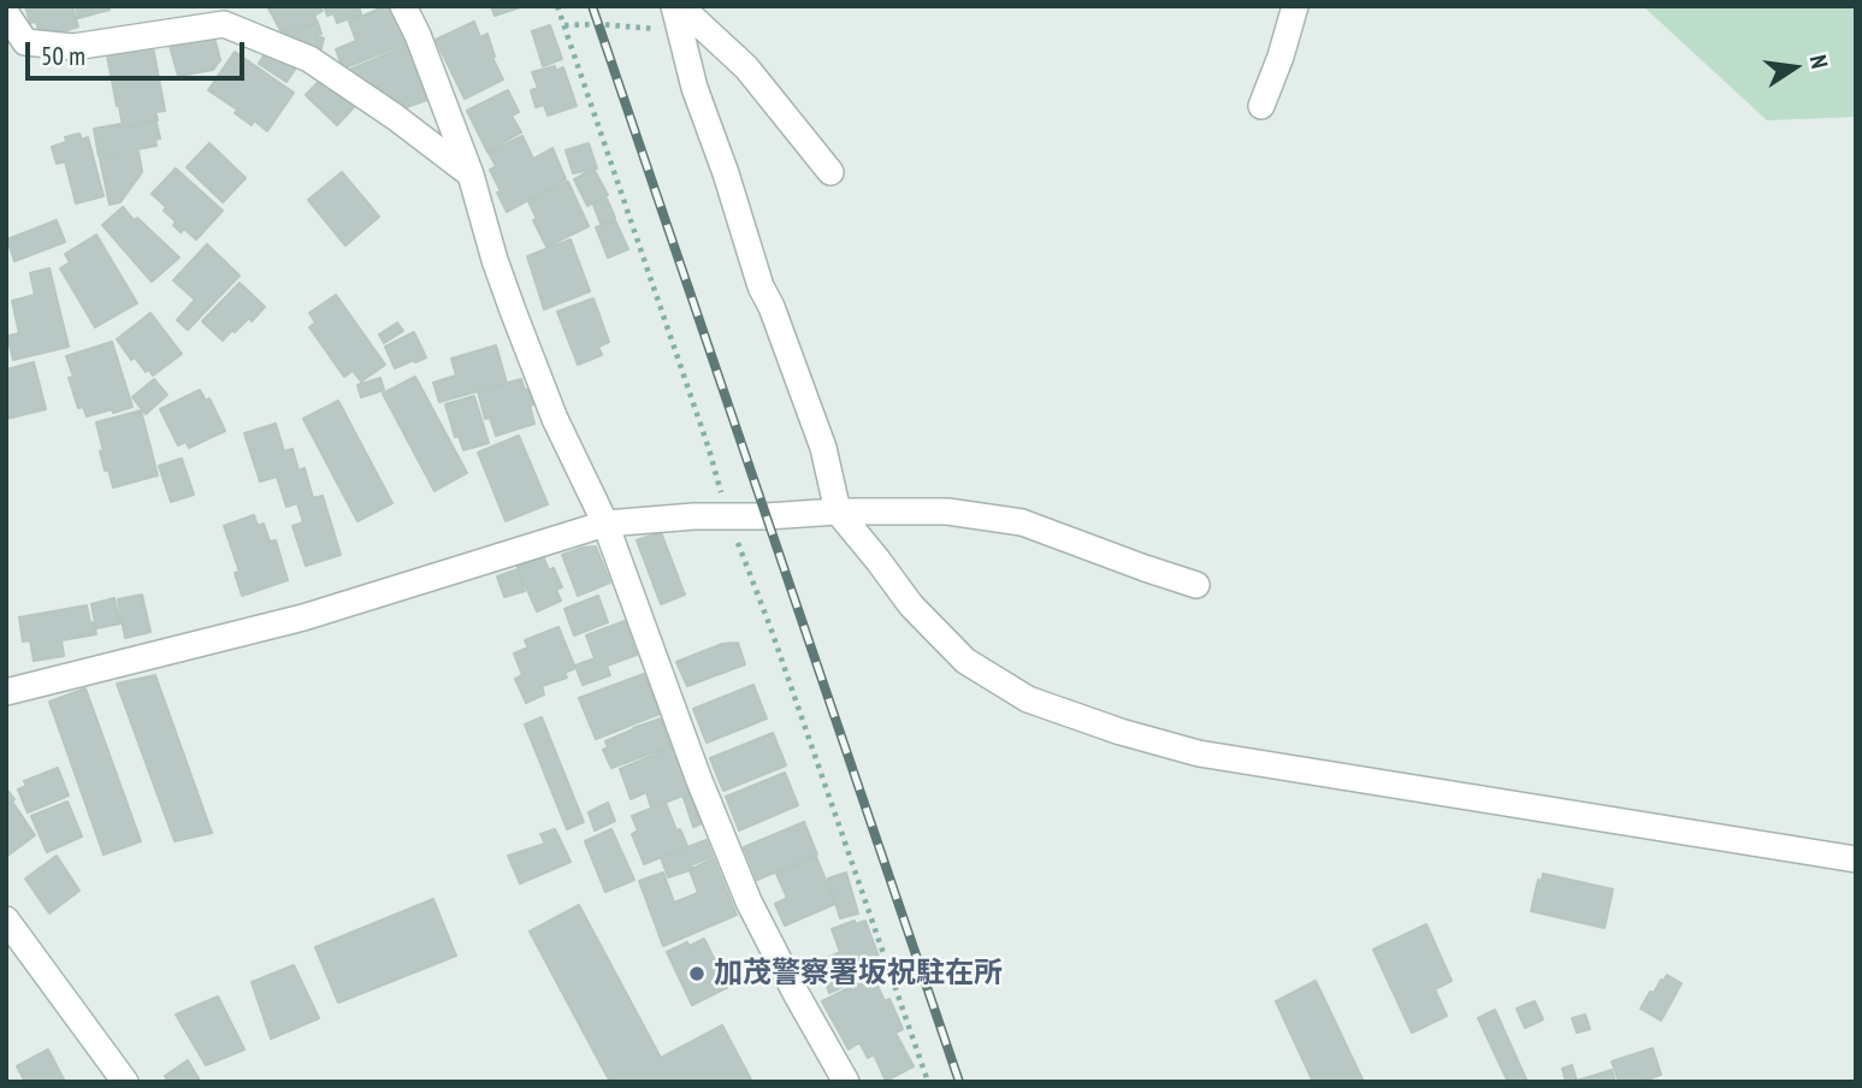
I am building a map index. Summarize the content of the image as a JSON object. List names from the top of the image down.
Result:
{
  "places": ["加茂警察署坂祝駐在所"],
  "scale_bar": "50 m",
  "north": "right"
}
